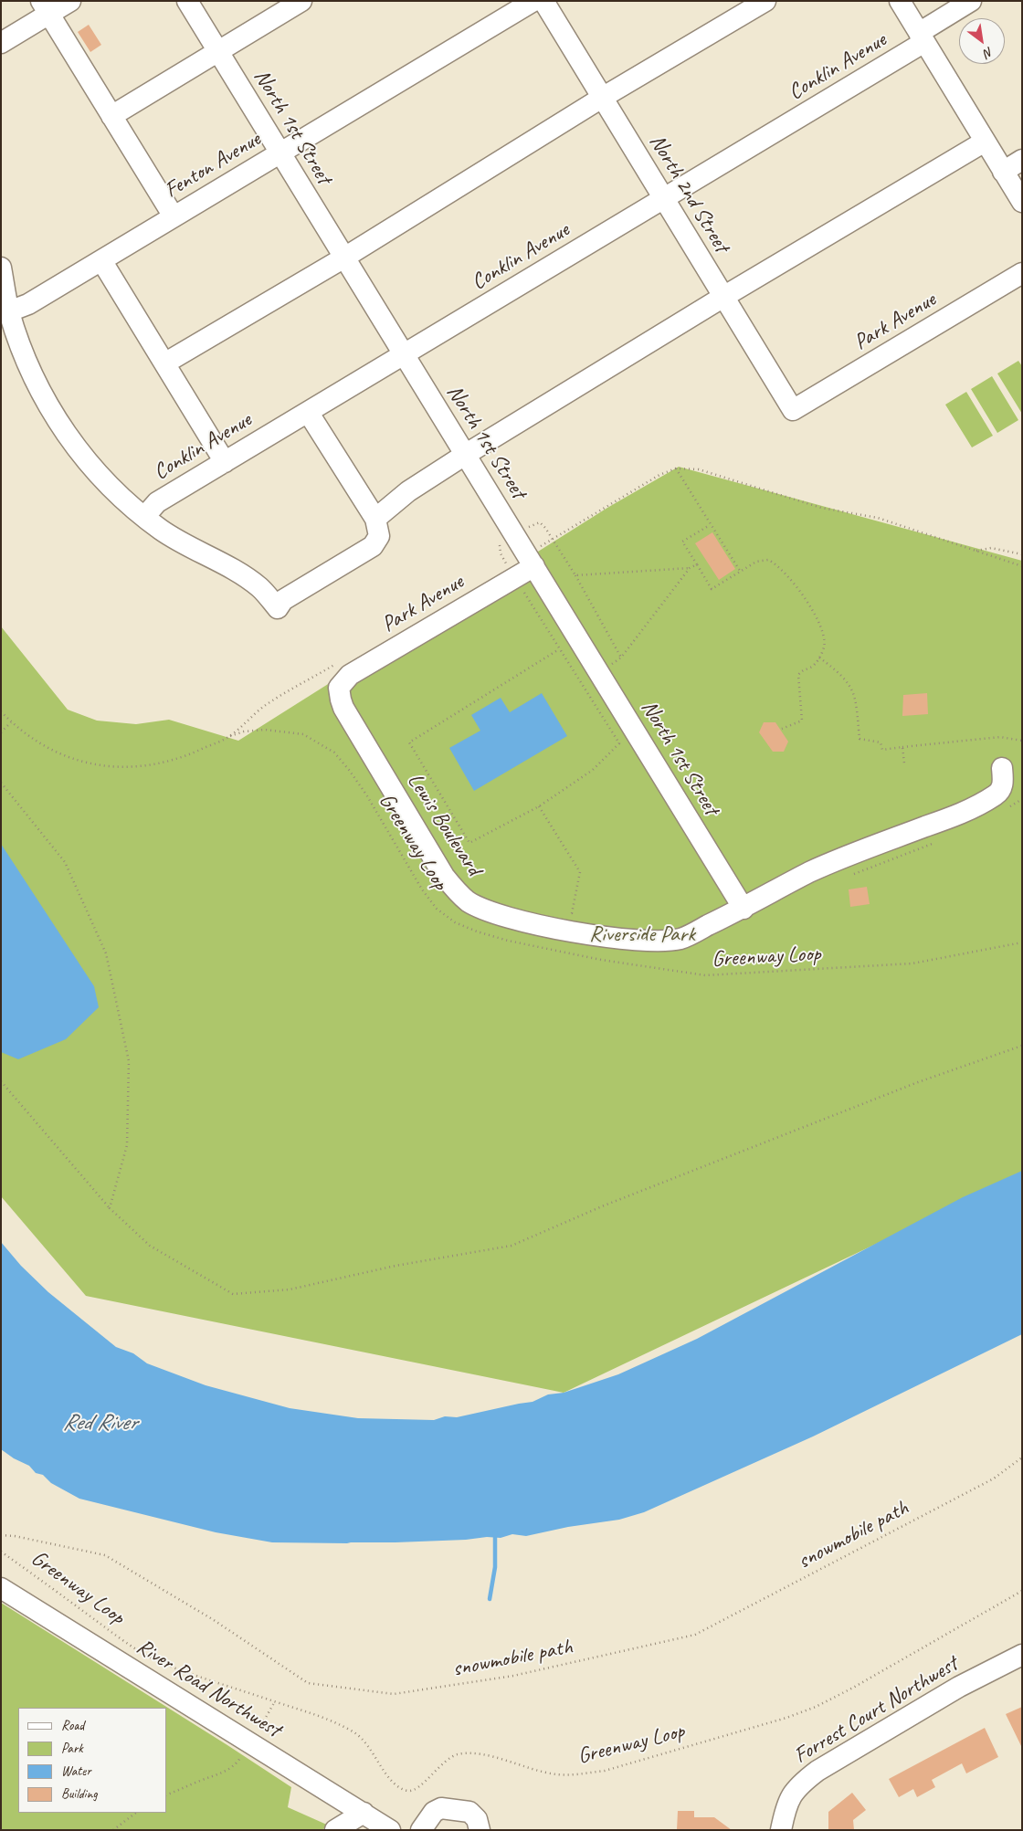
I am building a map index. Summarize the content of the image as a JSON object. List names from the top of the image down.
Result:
{
  "streets": {
    "street": [
      "Conklin Avenue",
      "North 1st Street",
      "Fenton Avenue",
      "North 2nd Street",
      "Park Avenue",
      "Lewis Boulevard",
      "River Road Northwest",
      "Forrest Court Northwest"
    ],
    "path": ["Greenway Loop", "snowmobile path"]
  },
  "crossings": [
    ["Conklin Avenue", "North 1st Street"],
    ["Conklin Avenue", "North 2nd Street"],
    ["North 1st Street", "Fenton Avenue"],
    ["North 1st Street", "Park Avenue"],
    ["North 1st Street", "Lewis Boulevard"],
    ["North 2nd Street", "Park Avenue"],
    ["Park Avenue", "Lewis Boulevard"]
  ],
  "water": ["Red River"],
  "parks": ["Riverside Park"],
  "legend": [
    "Road",
    "Park",
    "Water",
    "Building"
  ],
  "north": "bottom right"
}
